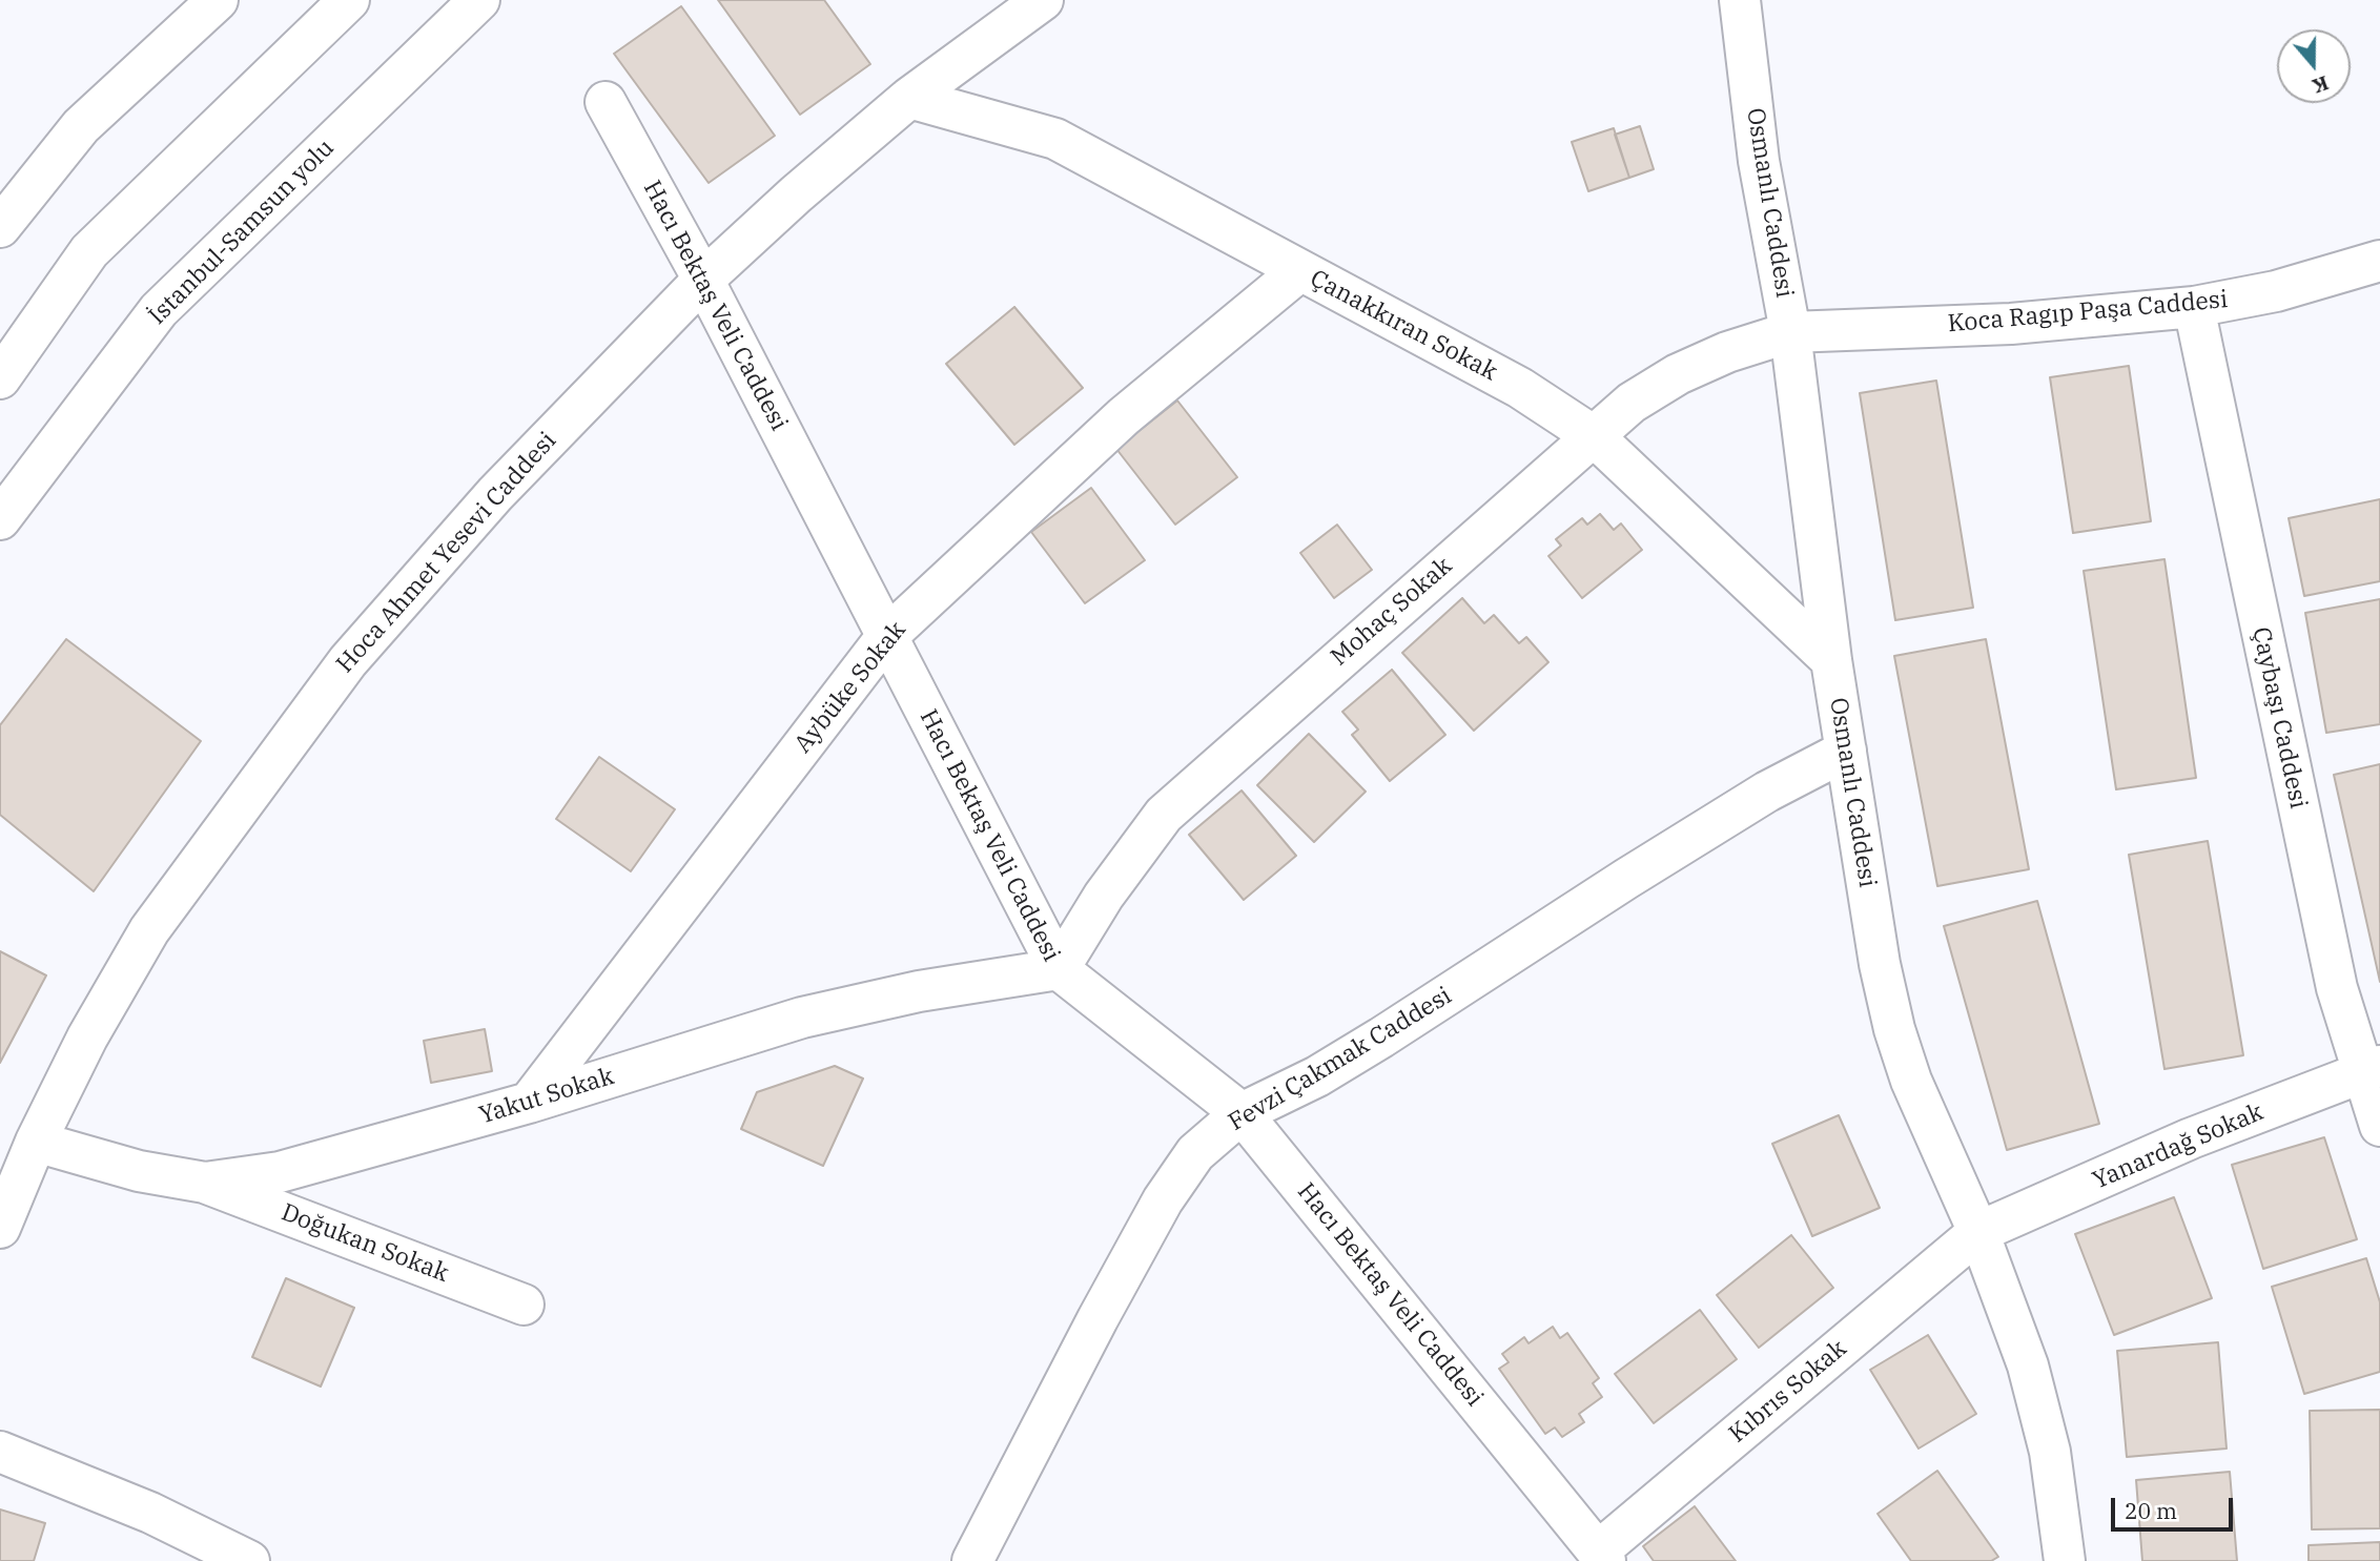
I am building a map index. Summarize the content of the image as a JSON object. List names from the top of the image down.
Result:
{
  "streets": {
    "main road": [
      "Osmanlı Caddesi",
      "İstanbul-Samsun yolu",
      "Hacı Bektaş Veli Caddesi",
      "Koca Ragıp Paşa Caddesi",
      "Çanakkıran Sokak",
      "Hoca Ahmet Yesevi Caddesi",
      "Mohaç Sokak",
      "Aybüke Sokak",
      "Çaybaşı Caddesi",
      "Fevzi Çakmak Caddesi",
      "Yakut Sokak",
      "Yanardağ Sokak",
      "Doğukan Sokak",
      "Kıbrıs Sokak"
    ]
  },
  "crossings": [
    ["Osmanlı Caddesi", "Koca Ragıp Paşa Caddesi"],
    ["Osmanlı Caddesi", "Çanakkıran Sokak"],
    ["Osmanlı Caddesi", "Mohaç Sokak"],
    ["Osmanlı Caddesi", "Fevzi Çakmak Caddesi"],
    ["Osmanlı Caddesi", "Yanardağ Sokak"],
    ["Osmanlı Caddesi", "Kıbrıs Sokak"],
    ["Hacı Bektaş Veli Caddesi", "Hoca Ahmet Yesevi Caddesi"],
    ["Hacı Bektaş Veli Caddesi", "Mohaç Sokak"],
    ["Hacı Bektaş Veli Caddesi", "Aybüke Sokak"],
    ["Hacı Bektaş Veli Caddesi", "Fevzi Çakmak Caddesi"],
    ["Hacı Bektaş Veli Caddesi", "Yakut Sokak"],
    ["Hacı Bektaş Veli Caddesi", "Kıbrıs Sokak"],
    ["Koca Ragıp Paşa Caddesi", "Mohaç Sokak"],
    ["Koca Ragıp Paşa Caddesi", "Çaybaşı Caddesi"],
    ["Çanakkıran Sokak", "Hoca Ahmet Yesevi Caddesi"],
    ["Çanakkıran Sokak", "Mohaç Sokak"],
    ["Çanakkıran Sokak", "Aybüke Sokak"],
    ["Hoca Ahmet Yesevi Caddesi", "Yakut Sokak"],
    ["Mohaç Sokak", "Yakut Sokak"],
    ["Aybüke Sokak", "Yakut Sokak"],
    ["Çaybaşı Caddesi", "Yanardağ Sokak"],
    ["Yakut Sokak", "Doğukan Sokak"],
    ["Yanardağ Sokak", "Kıbrıs Sokak"]
  ],
  "scale_bar": "20 m",
  "north": "bottom"
}
